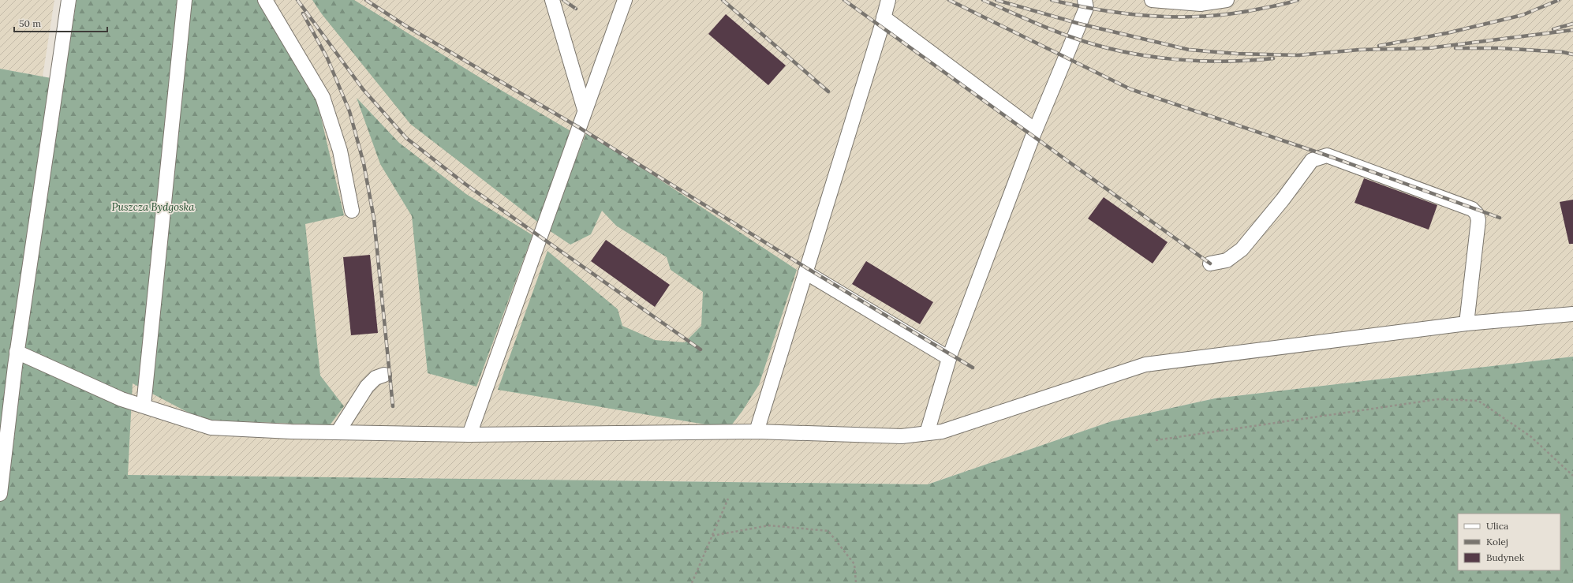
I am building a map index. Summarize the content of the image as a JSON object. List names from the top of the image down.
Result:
{
  "parks": ["Puszcza Bydgoska"],
  "legend": ["Ulica", "Kolej", "Budynek"],
  "scale_bar": "50 m"
}
